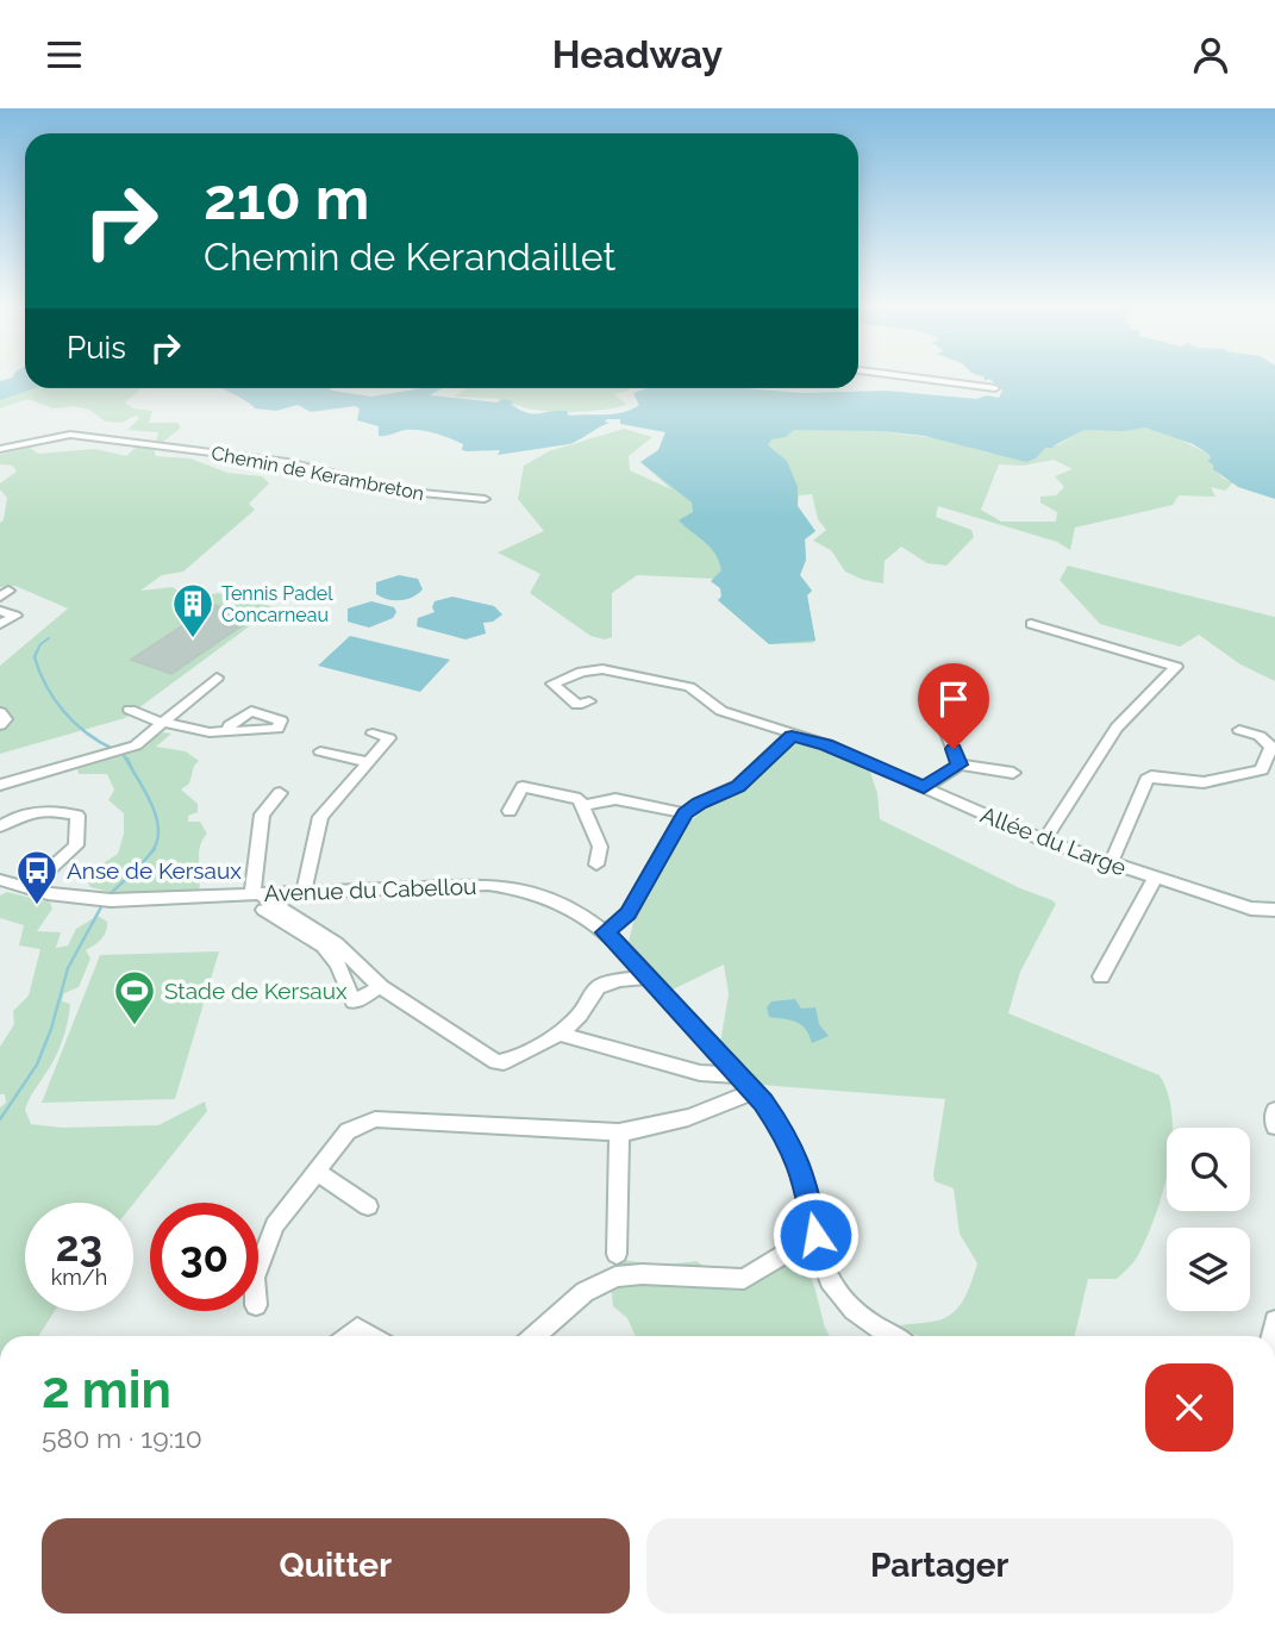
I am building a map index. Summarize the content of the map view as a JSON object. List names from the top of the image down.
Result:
{
  "streets": {
    "street": ["Chemin de Kerambreton", "Allée du Large", "Avenue du Cabellou"]
  },
  "places": {
    "building": ["Tennis Padel Concarneau"],
    "bus stop": ["Anse de Kersaux"],
    "sports": ["Stade de Kersaux"]
  },
  "page": {
    "header": "Headway",
    "turn": ["210 m", "Chemin de Kerandaillet"],
    "then": "Puis",
    "speed": "23 km/h",
    "limit": "30",
    "heading": ["2 min", "580 m · 19:10"],
    "buttons": ["Quitter", "Partager"]
  }
}
